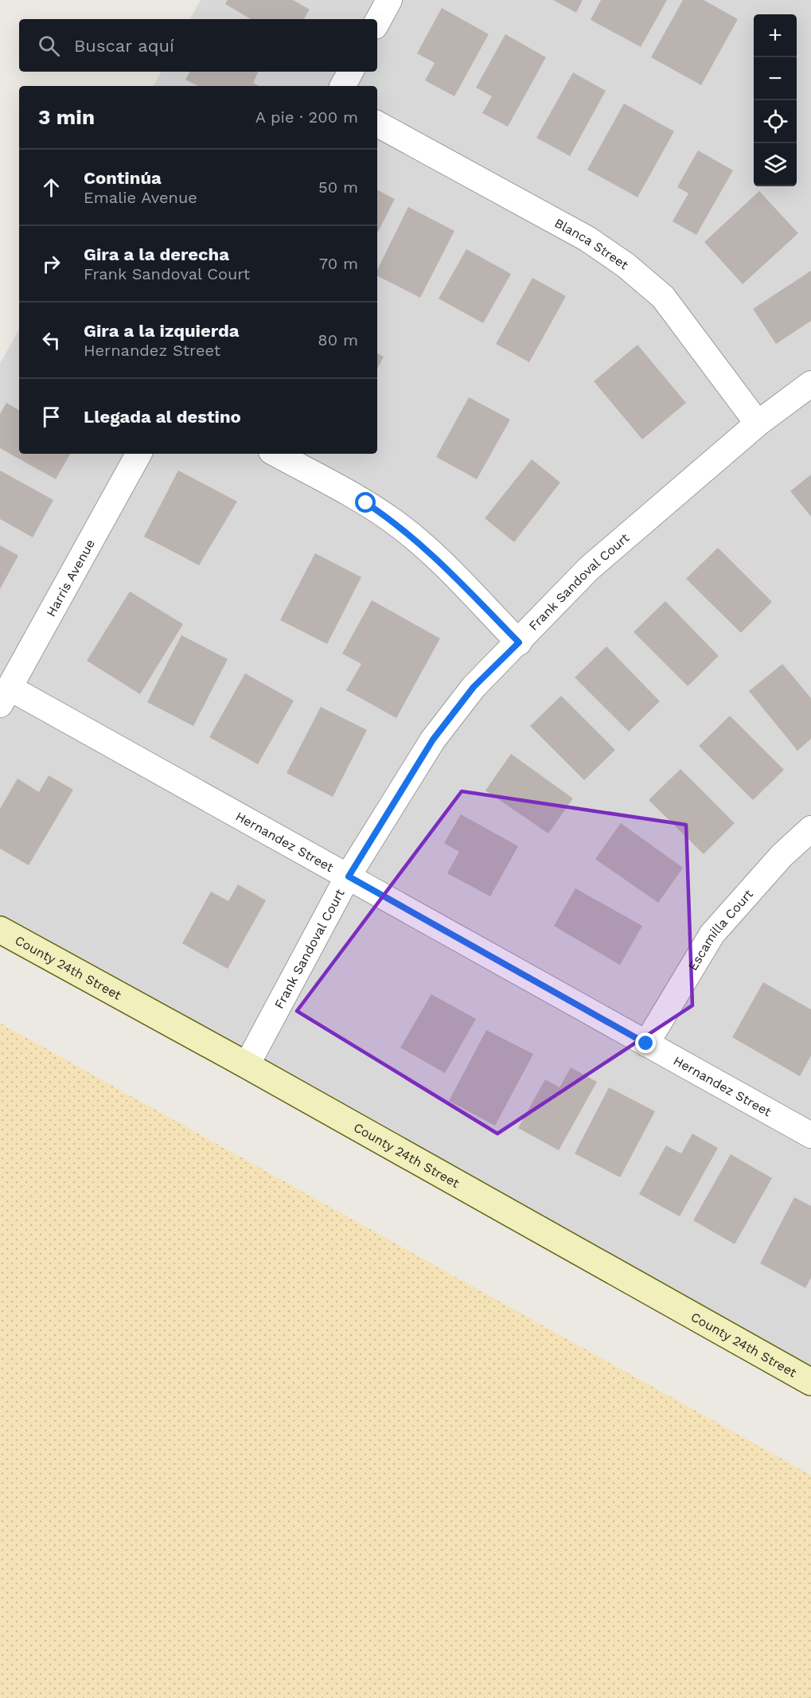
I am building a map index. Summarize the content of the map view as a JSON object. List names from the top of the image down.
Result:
{
  "streets": {
    "main road": ["County 24th Street"],
    "street": [
      "Blanca Street",
      "Harris Avenue",
      "Frank Sandoval Court",
      "Hernandez Street",
      "Escamilla Court"
    ]
  },
  "crossings": [
    ["Blanca Street", "Frank Sandoval Court"],
    ["Harris Avenue", "Hernandez Street"],
    ["Frank Sandoval Court", "Hernandez Street"],
    ["Frank Sandoval Court", "County 24th Street"],
    ["Hernandez Street", "Escamilla Court"]
  ],
  "page": {
    "map_buttons": ["+", "−"],
    "search": "Buscar aquí",
    "heading": ["3 min", "A pie · 200 m"],
    "list": [
      ["Continúa", "Emalie Avenue", "50 m"],
      ["Gira a la derecha", "Frank Sandoval Court", "70 m"],
      ["Gira a la izquierda", "Hernandez Street", "80 m"],
      "Llegada al destino"
    ]
  }
}
